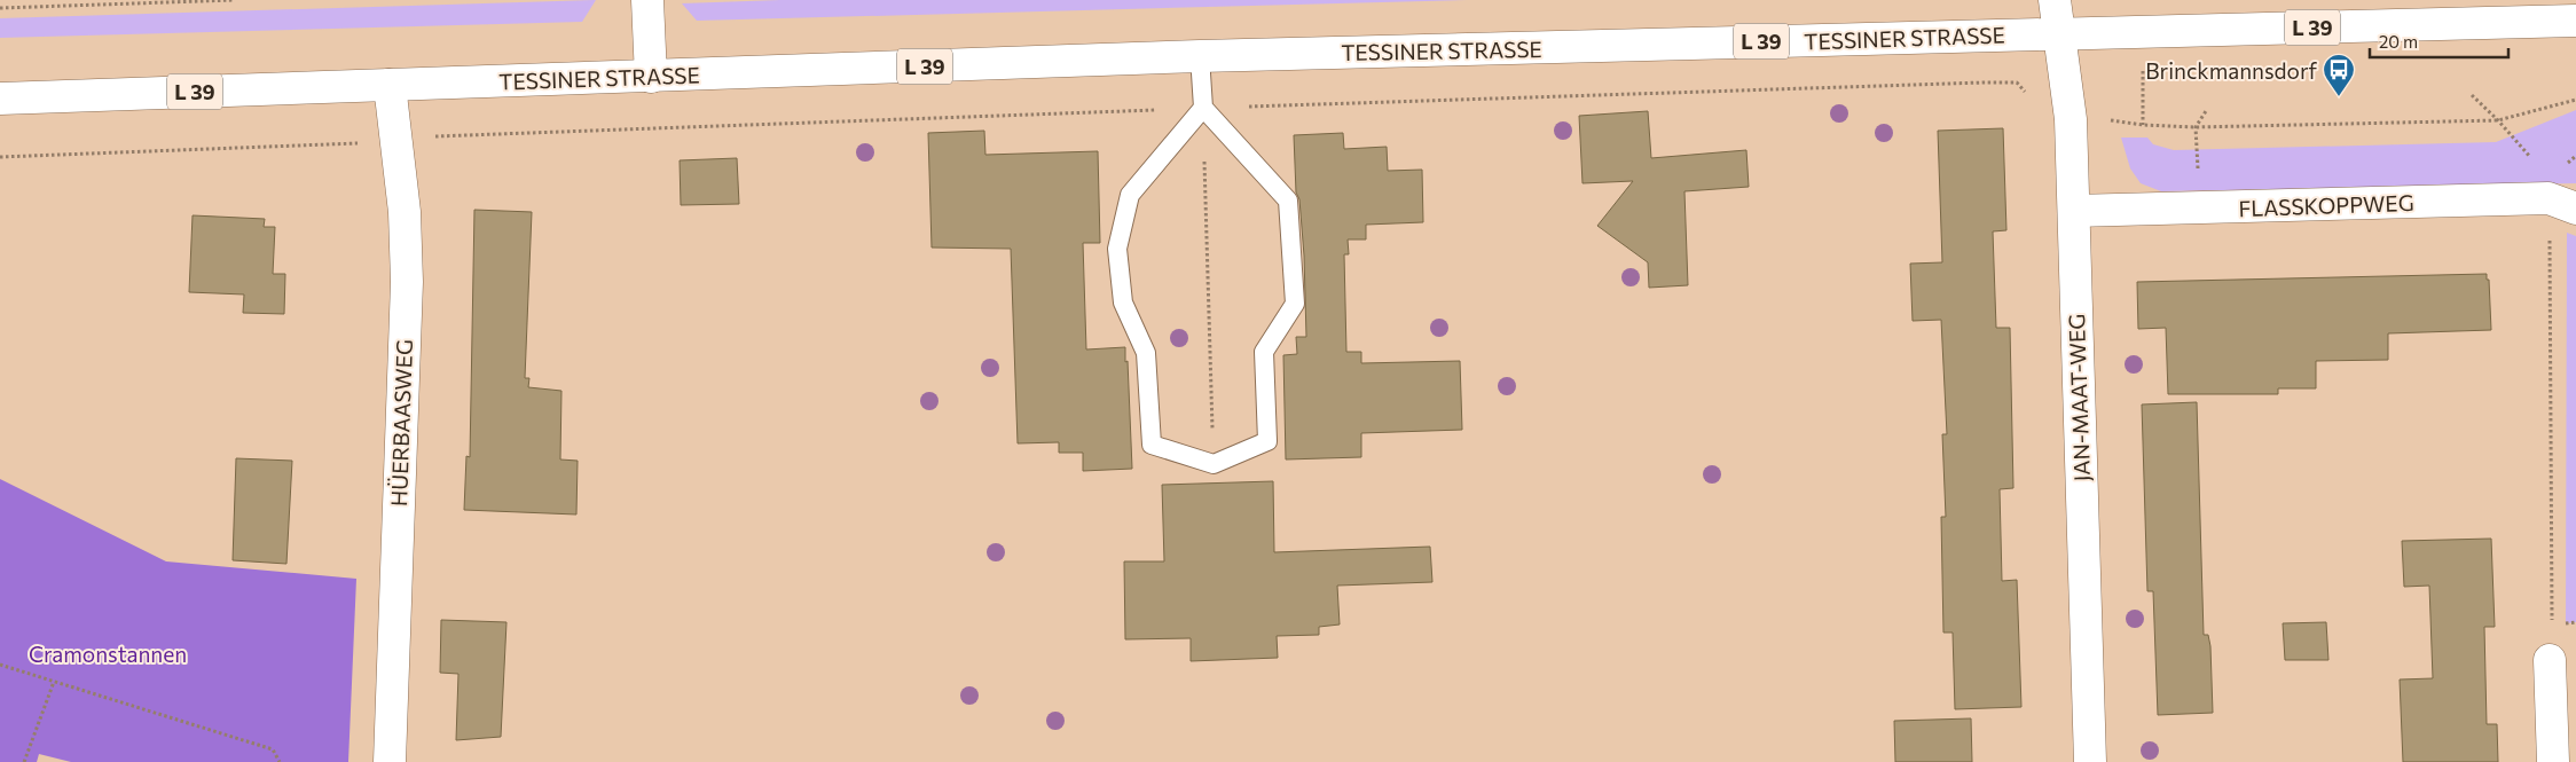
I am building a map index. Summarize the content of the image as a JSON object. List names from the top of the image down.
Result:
{
  "streets": {
    "main road": [
      "L 39",
      "TESSINER STRASSE",
      "FLASSKOPPWEG",
      "JAN-MAAT-WEG",
      "HÜERBAASWEG"
    ]
  },
  "crossings": [
    ["TESSINER STRASSE", "JAN-MAAT-WEG"],
    ["TESSINER STRASSE", "HÜERBAASWEG"],
    ["FLASSKOPPWEG", "JAN-MAAT-WEG"]
  ],
  "parks": ["Cramonstannen"],
  "places": {
    "bus stop": ["Brinckmannsdorf"]
  },
  "scale_bar": "20 m"
}
